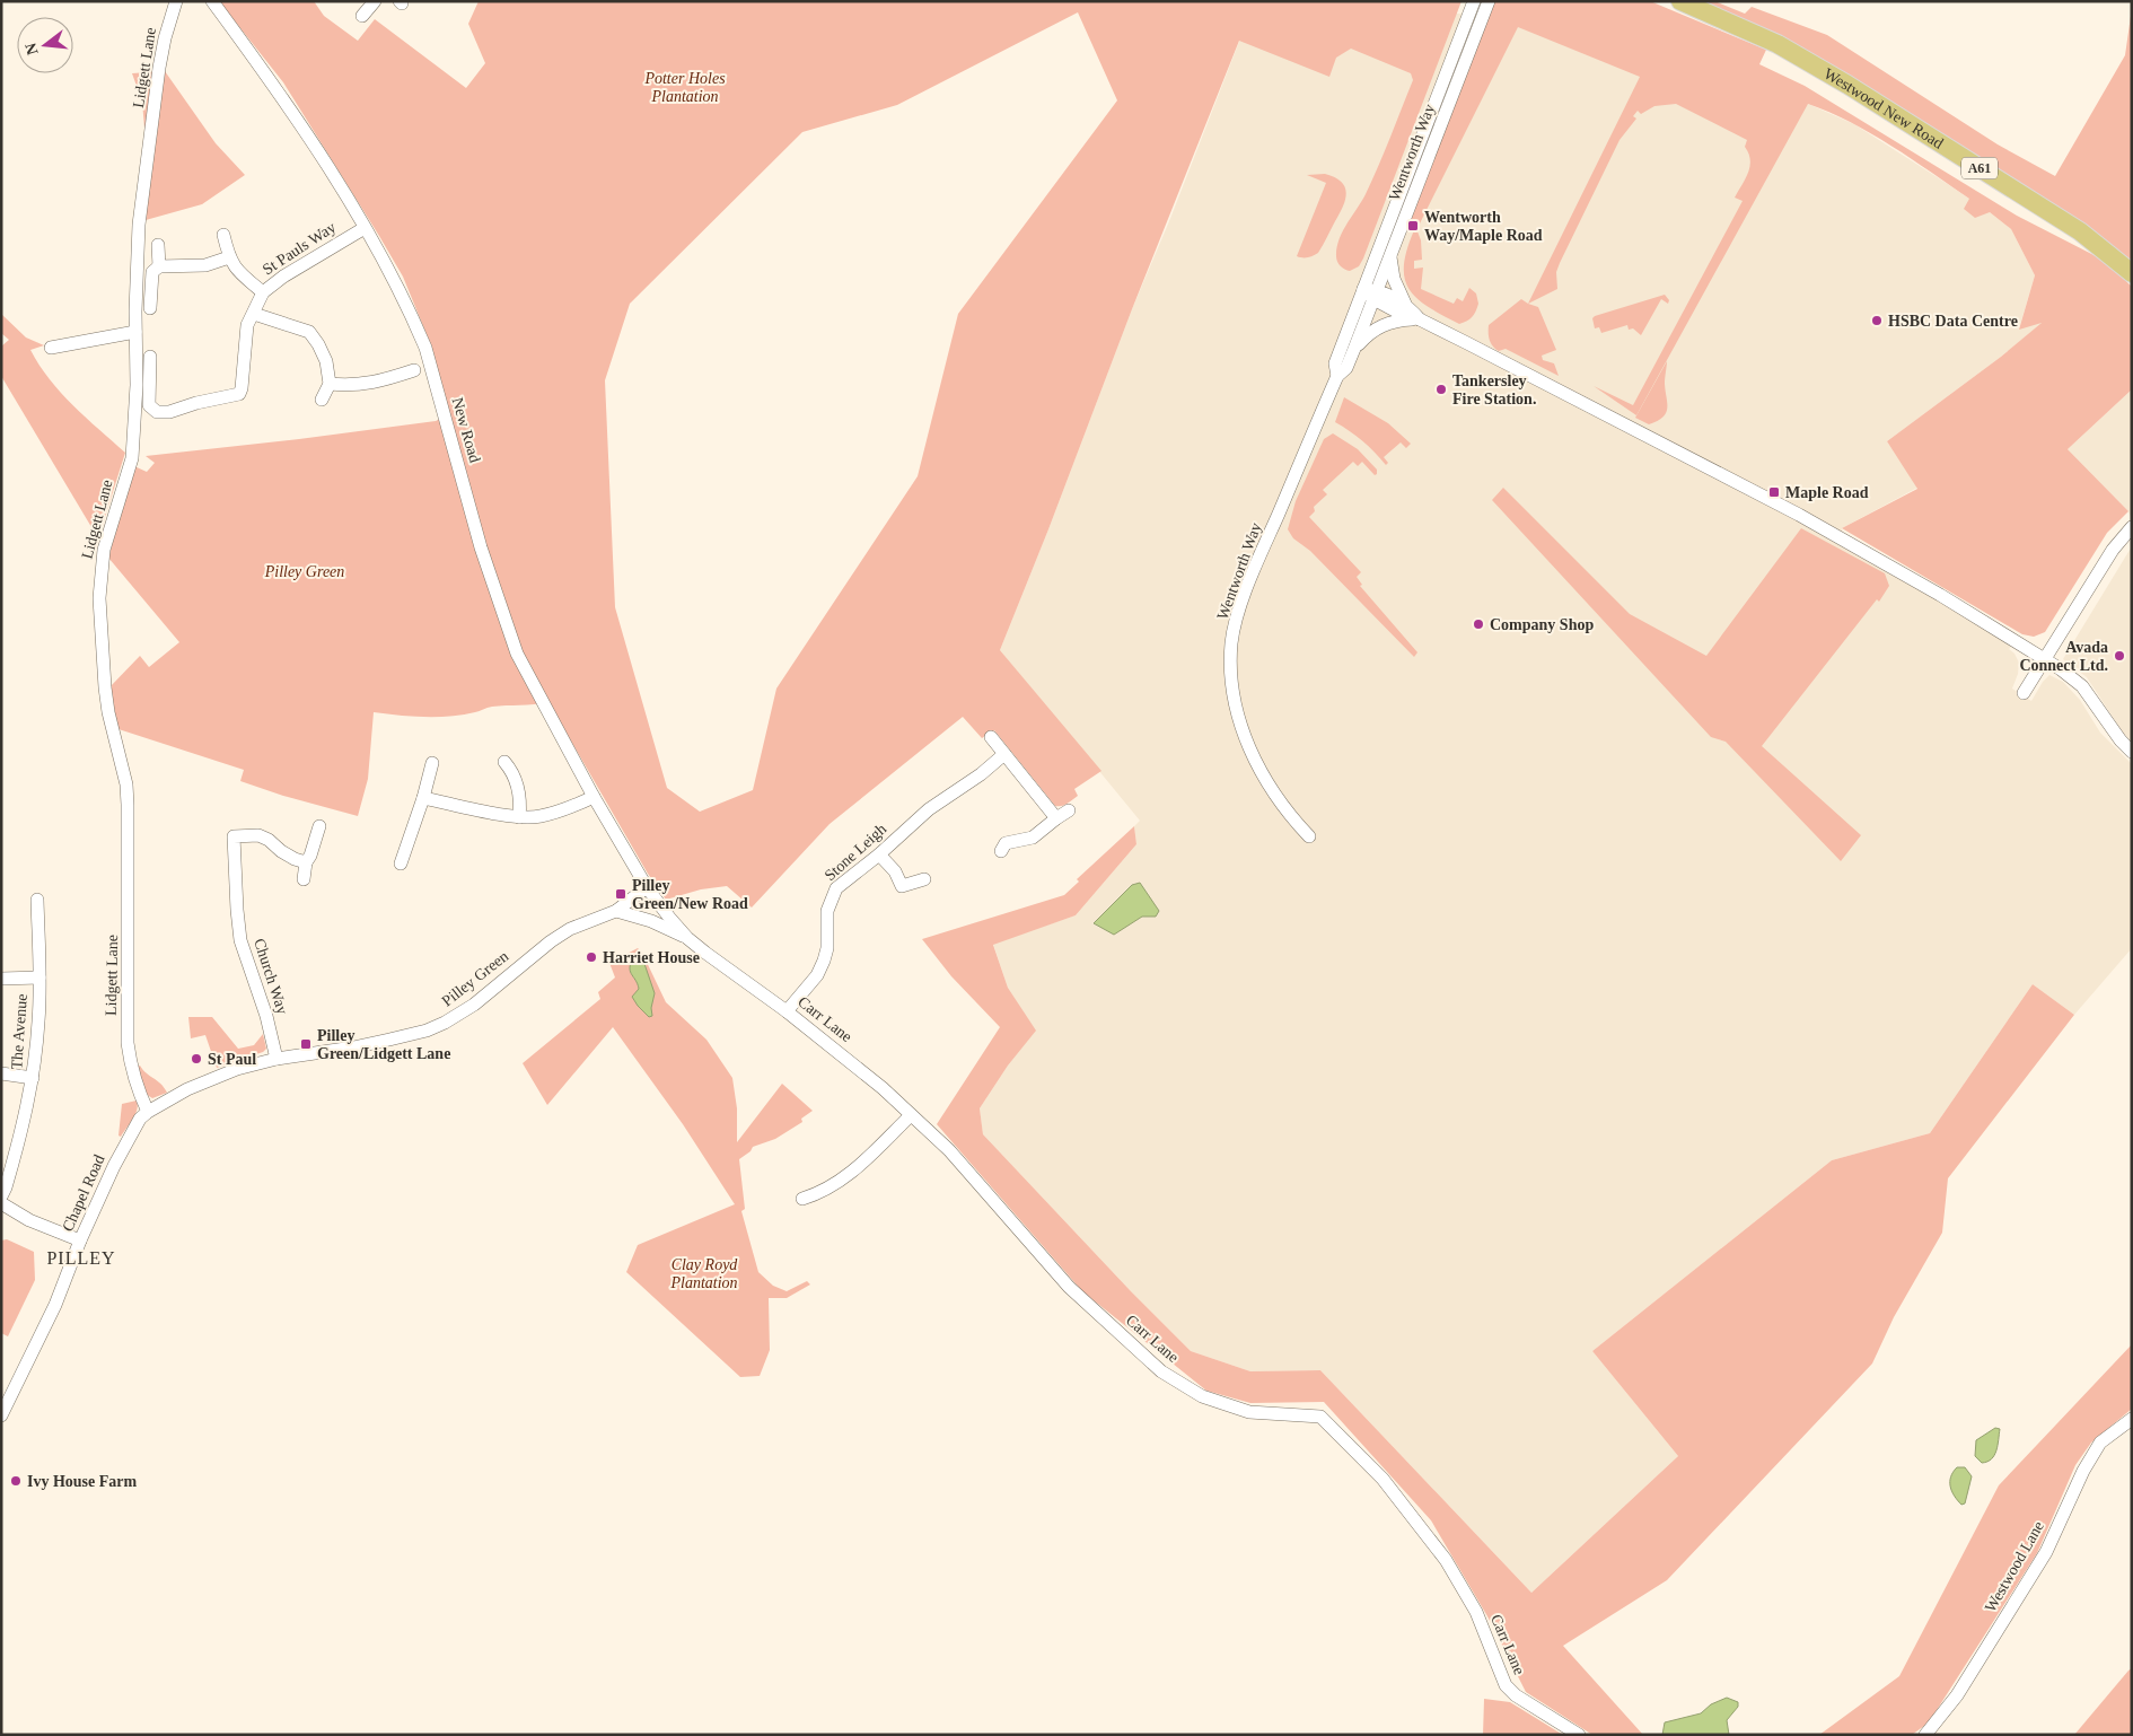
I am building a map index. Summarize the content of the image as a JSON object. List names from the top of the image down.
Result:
{
  "streets": {
    "highway": ["Westwood New Road", "A61"],
    "street": [
      "Lidgett Lane",
      "Wentworth Way",
      "St Pauls Way",
      "New Road",
      "Stone Leigh",
      "Church Way",
      "Pilley Green",
      "Carr Lane",
      "The Avenue",
      "Chapel Road",
      "Westwood Lane"
    ]
  },
  "crossings": [
    ["Lidgett Lane", "Pilley Green"],
    ["Lidgett Lane", "Chapel Road"],
    ["St Pauls Way", "New Road"],
    ["New Road", "Pilley Green"],
    ["New Road", "Carr Lane"],
    ["Stone Leigh", "Carr Lane"],
    ["Church Way", "Pilley Green"],
    ["Pilley Green", "Carr Lane"],
    ["Pilley Green", "Chapel Road"]
  ],
  "districts": ["PILLEY"],
  "parks": ["Potter Holes Plantation", "Pilley Green", "Clay Royd Plantation"],
  "places": {
    "transit": [
      "Wentworth Way/Maple Road",
      "Maple Road",
      "Pilley Green/New Road",
      "Pilley Green/Lidgett Lane"
    ],
    "other": [
      "HSBC Data Centre",
      "Tankersley Fire Station.",
      "Company Shop",
      "Avada Connect Ltd.",
      "Harriet House",
      "St Paul",
      "Ivy House Farm"
    ]
  },
  "north": "left"
}
